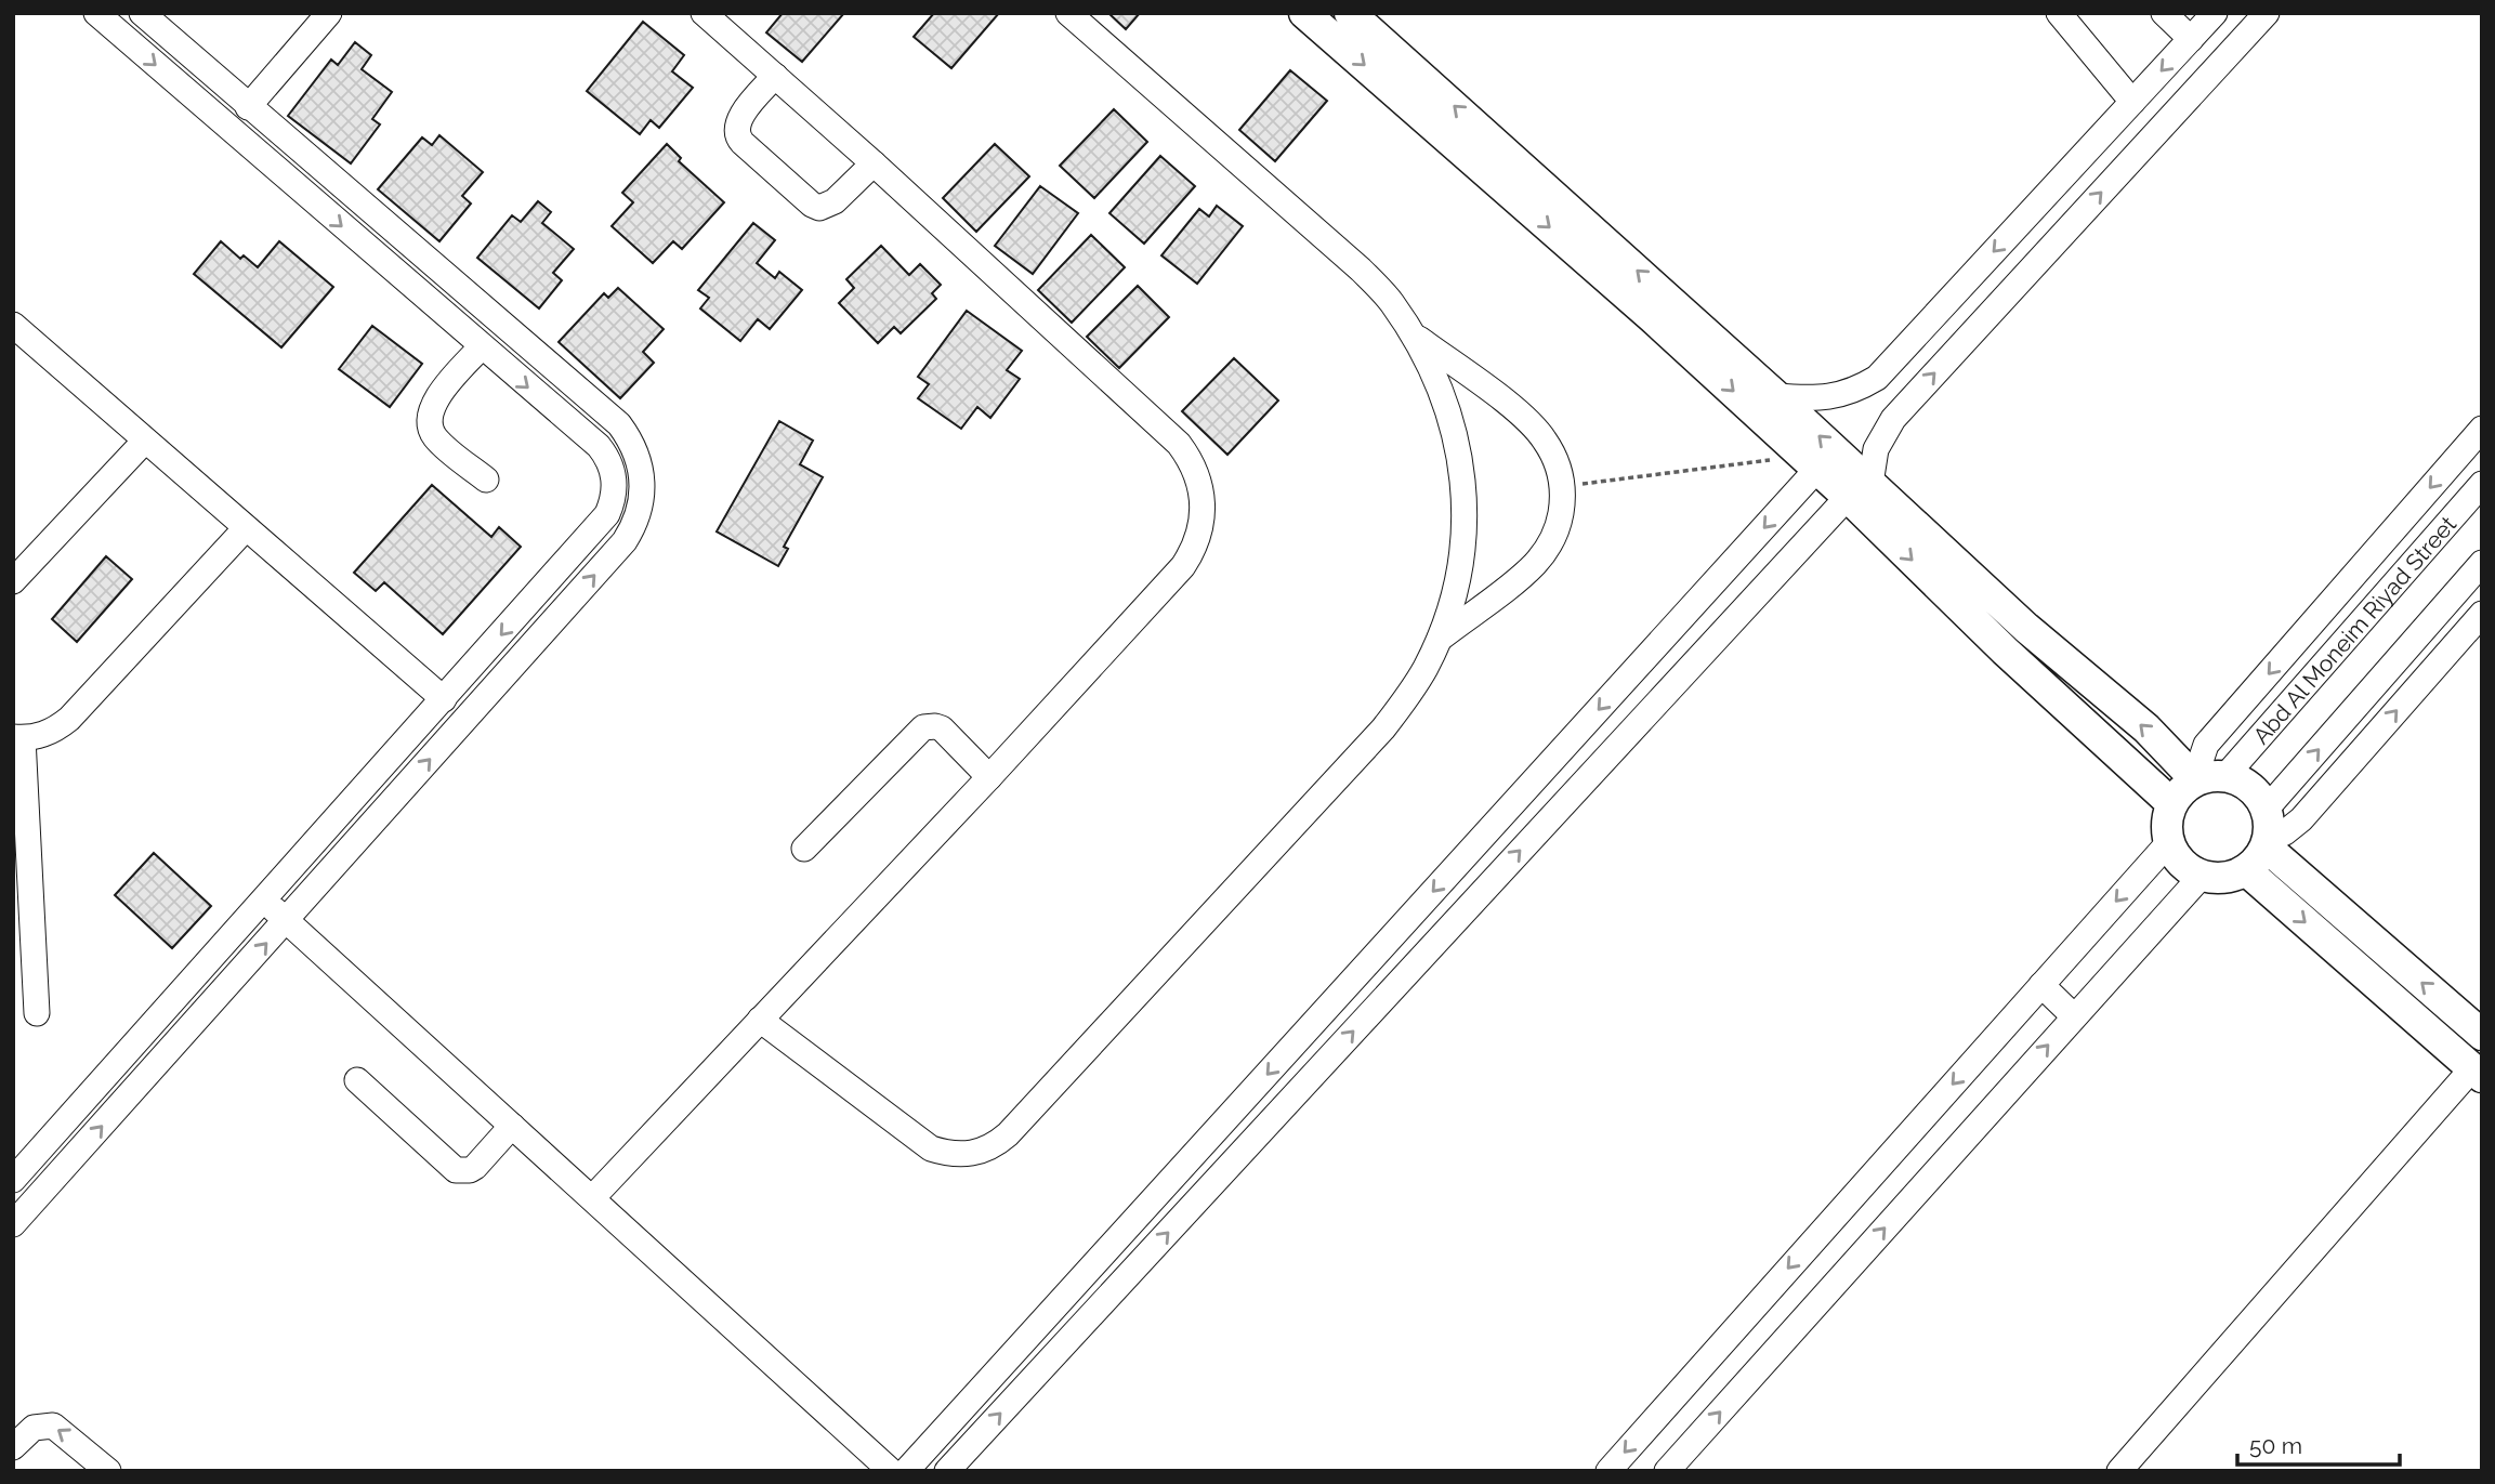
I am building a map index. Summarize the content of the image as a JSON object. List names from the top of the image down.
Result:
{
  "streets": {
    "street": ["Abd Al Moneim Riyad Street"]
  },
  "scale_bar": "50 m"
}
